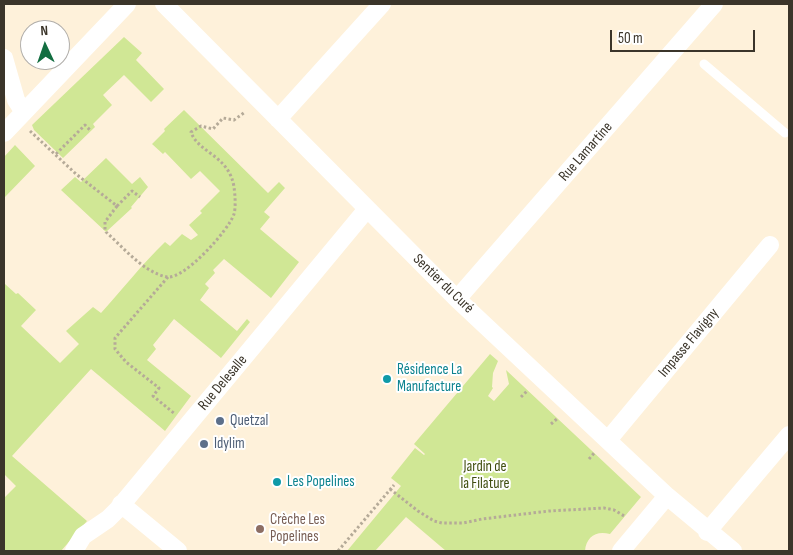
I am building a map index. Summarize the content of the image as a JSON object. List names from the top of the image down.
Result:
{
  "streets": {
    "street": [
      "Rue Lamartine",
      "Sentier du Curé",
      "Impasse Flavigny",
      "Rue Delesalle"
    ]
  },
  "crossings": [
    ["Rue Lamartine", "Sentier du Curé"],
    ["Sentier du Curé", "Impasse Flavigny"],
    ["Sentier du Curé", "Rue Delesalle"]
  ],
  "parks": ["Jardin de la Filature"],
  "places": [
    "Résidence La Manufacture",
    "Quetzal",
    "Idylim",
    "Les Popelines",
    "Crèche Les Popelines"
  ],
  "scale_bar": "50 m",
  "north": "top"
}
